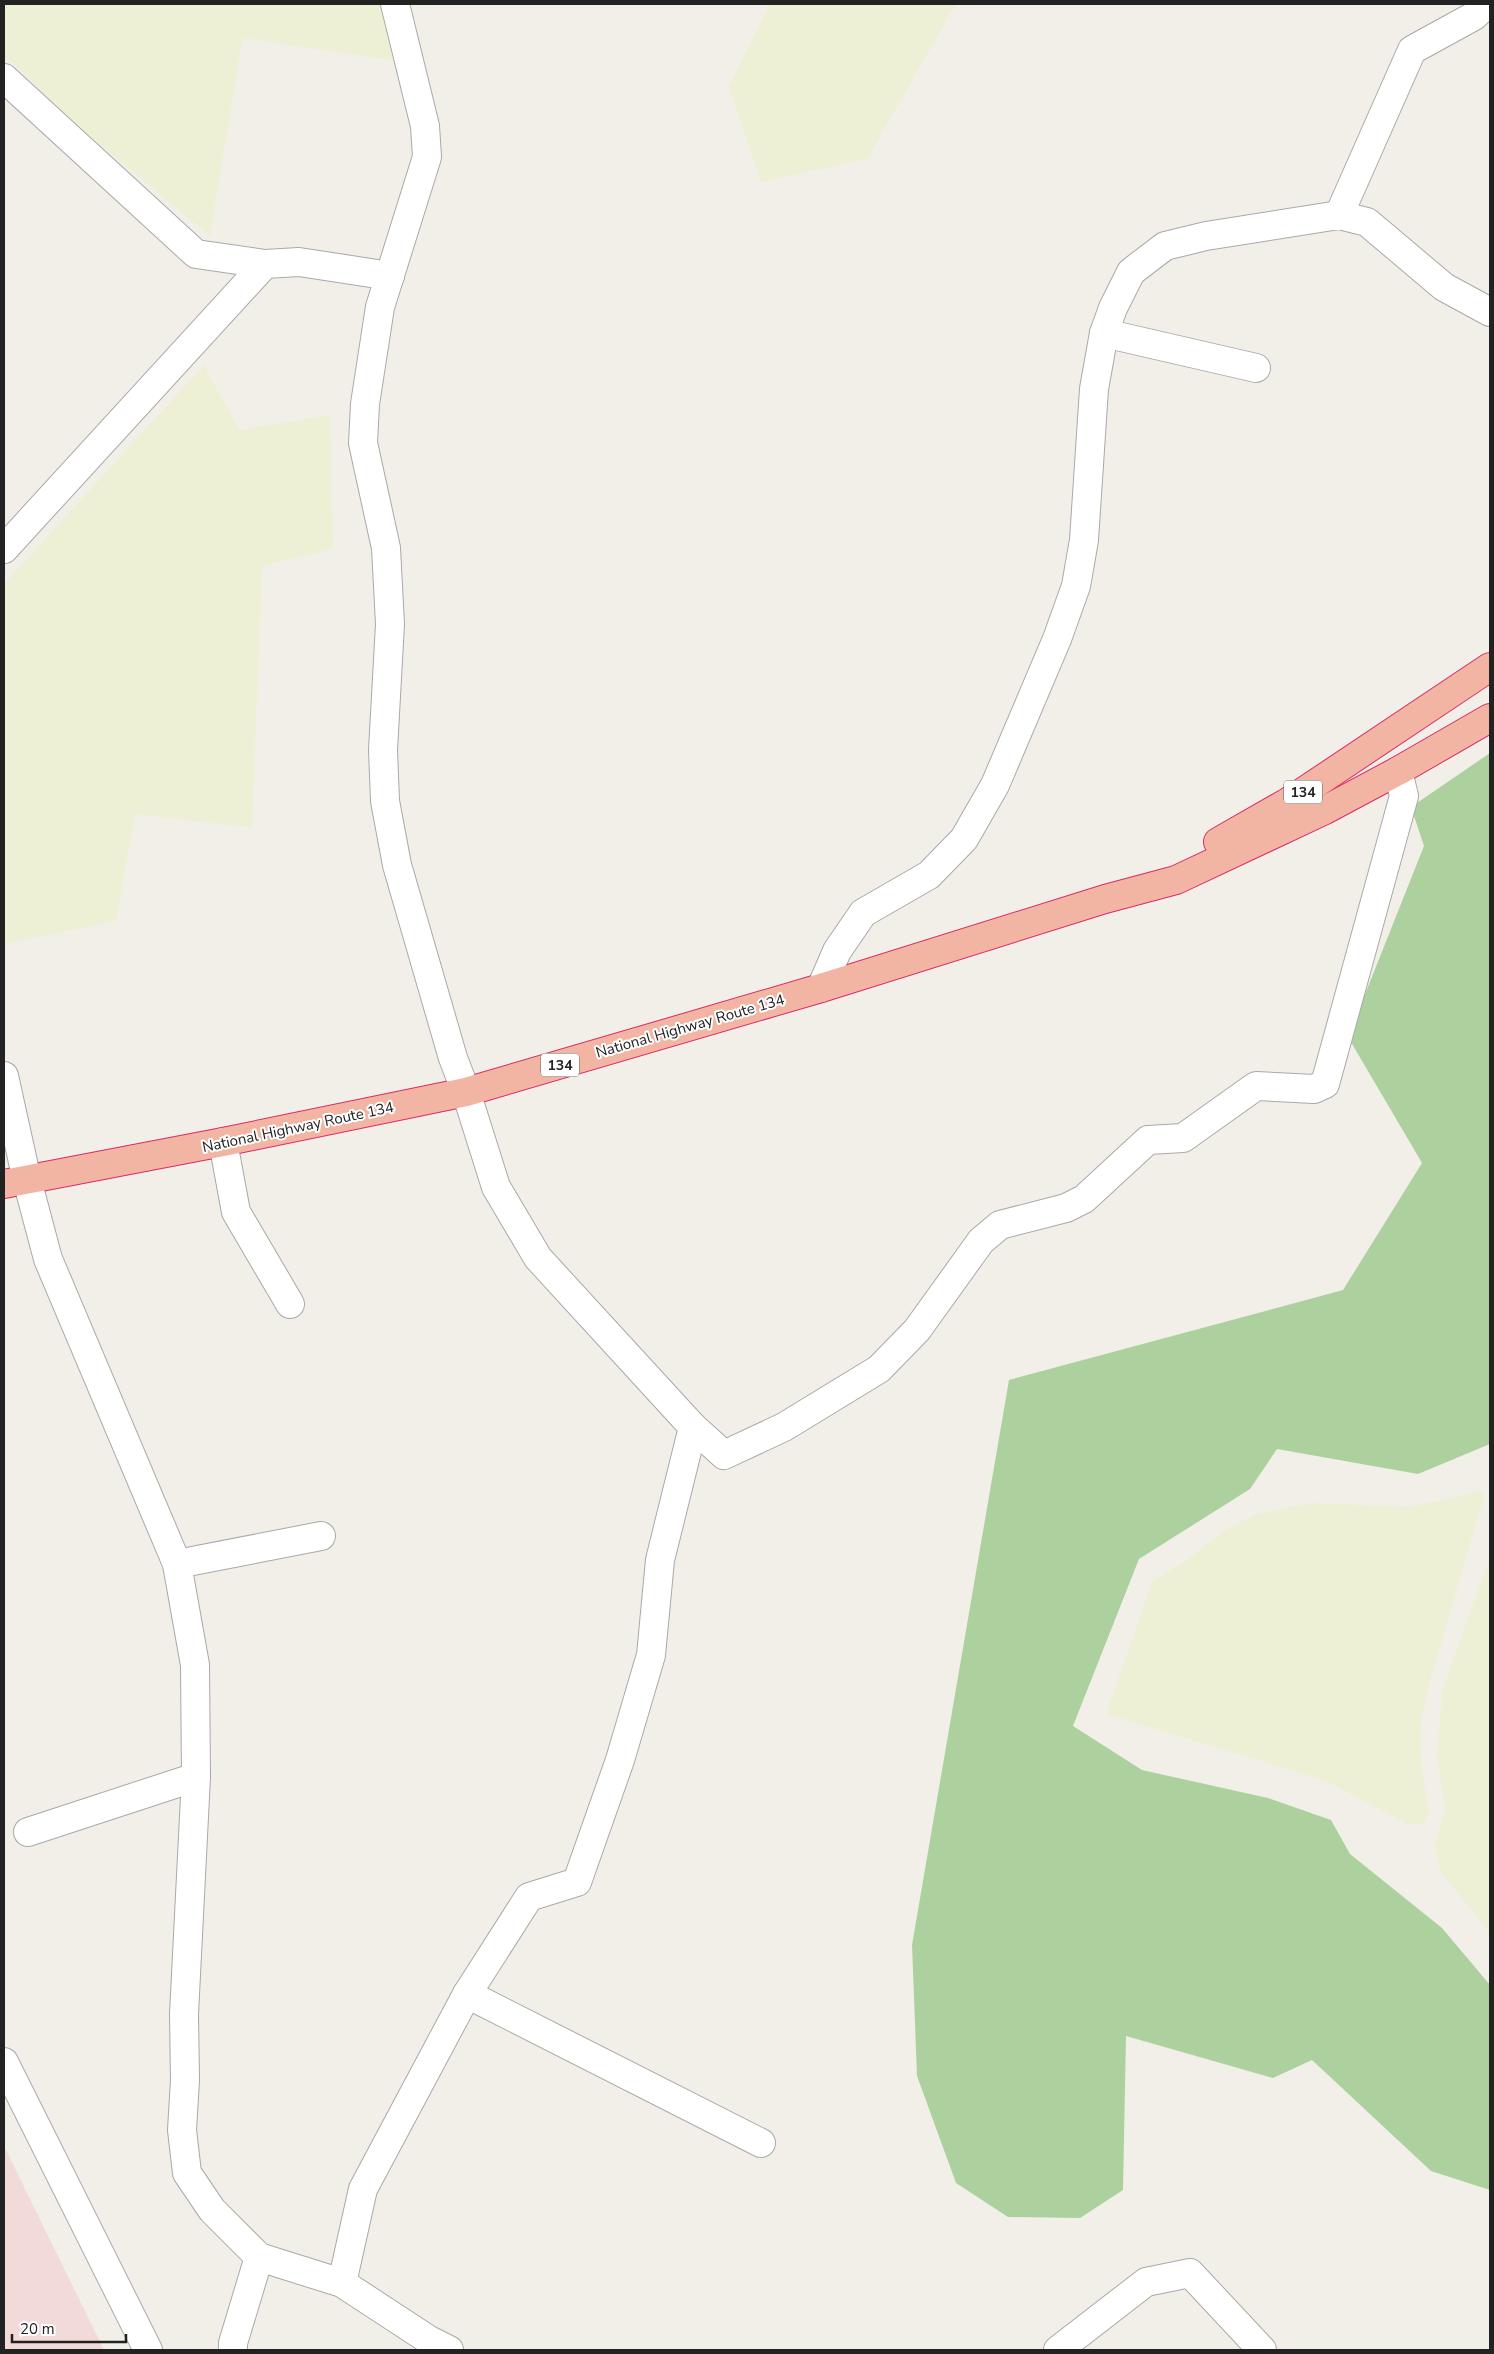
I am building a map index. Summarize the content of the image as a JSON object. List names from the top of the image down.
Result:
{
  "streets": {
    "highway": ["134", "National Highway Route 134"]
  },
  "scale_bar": "20 m"
}
